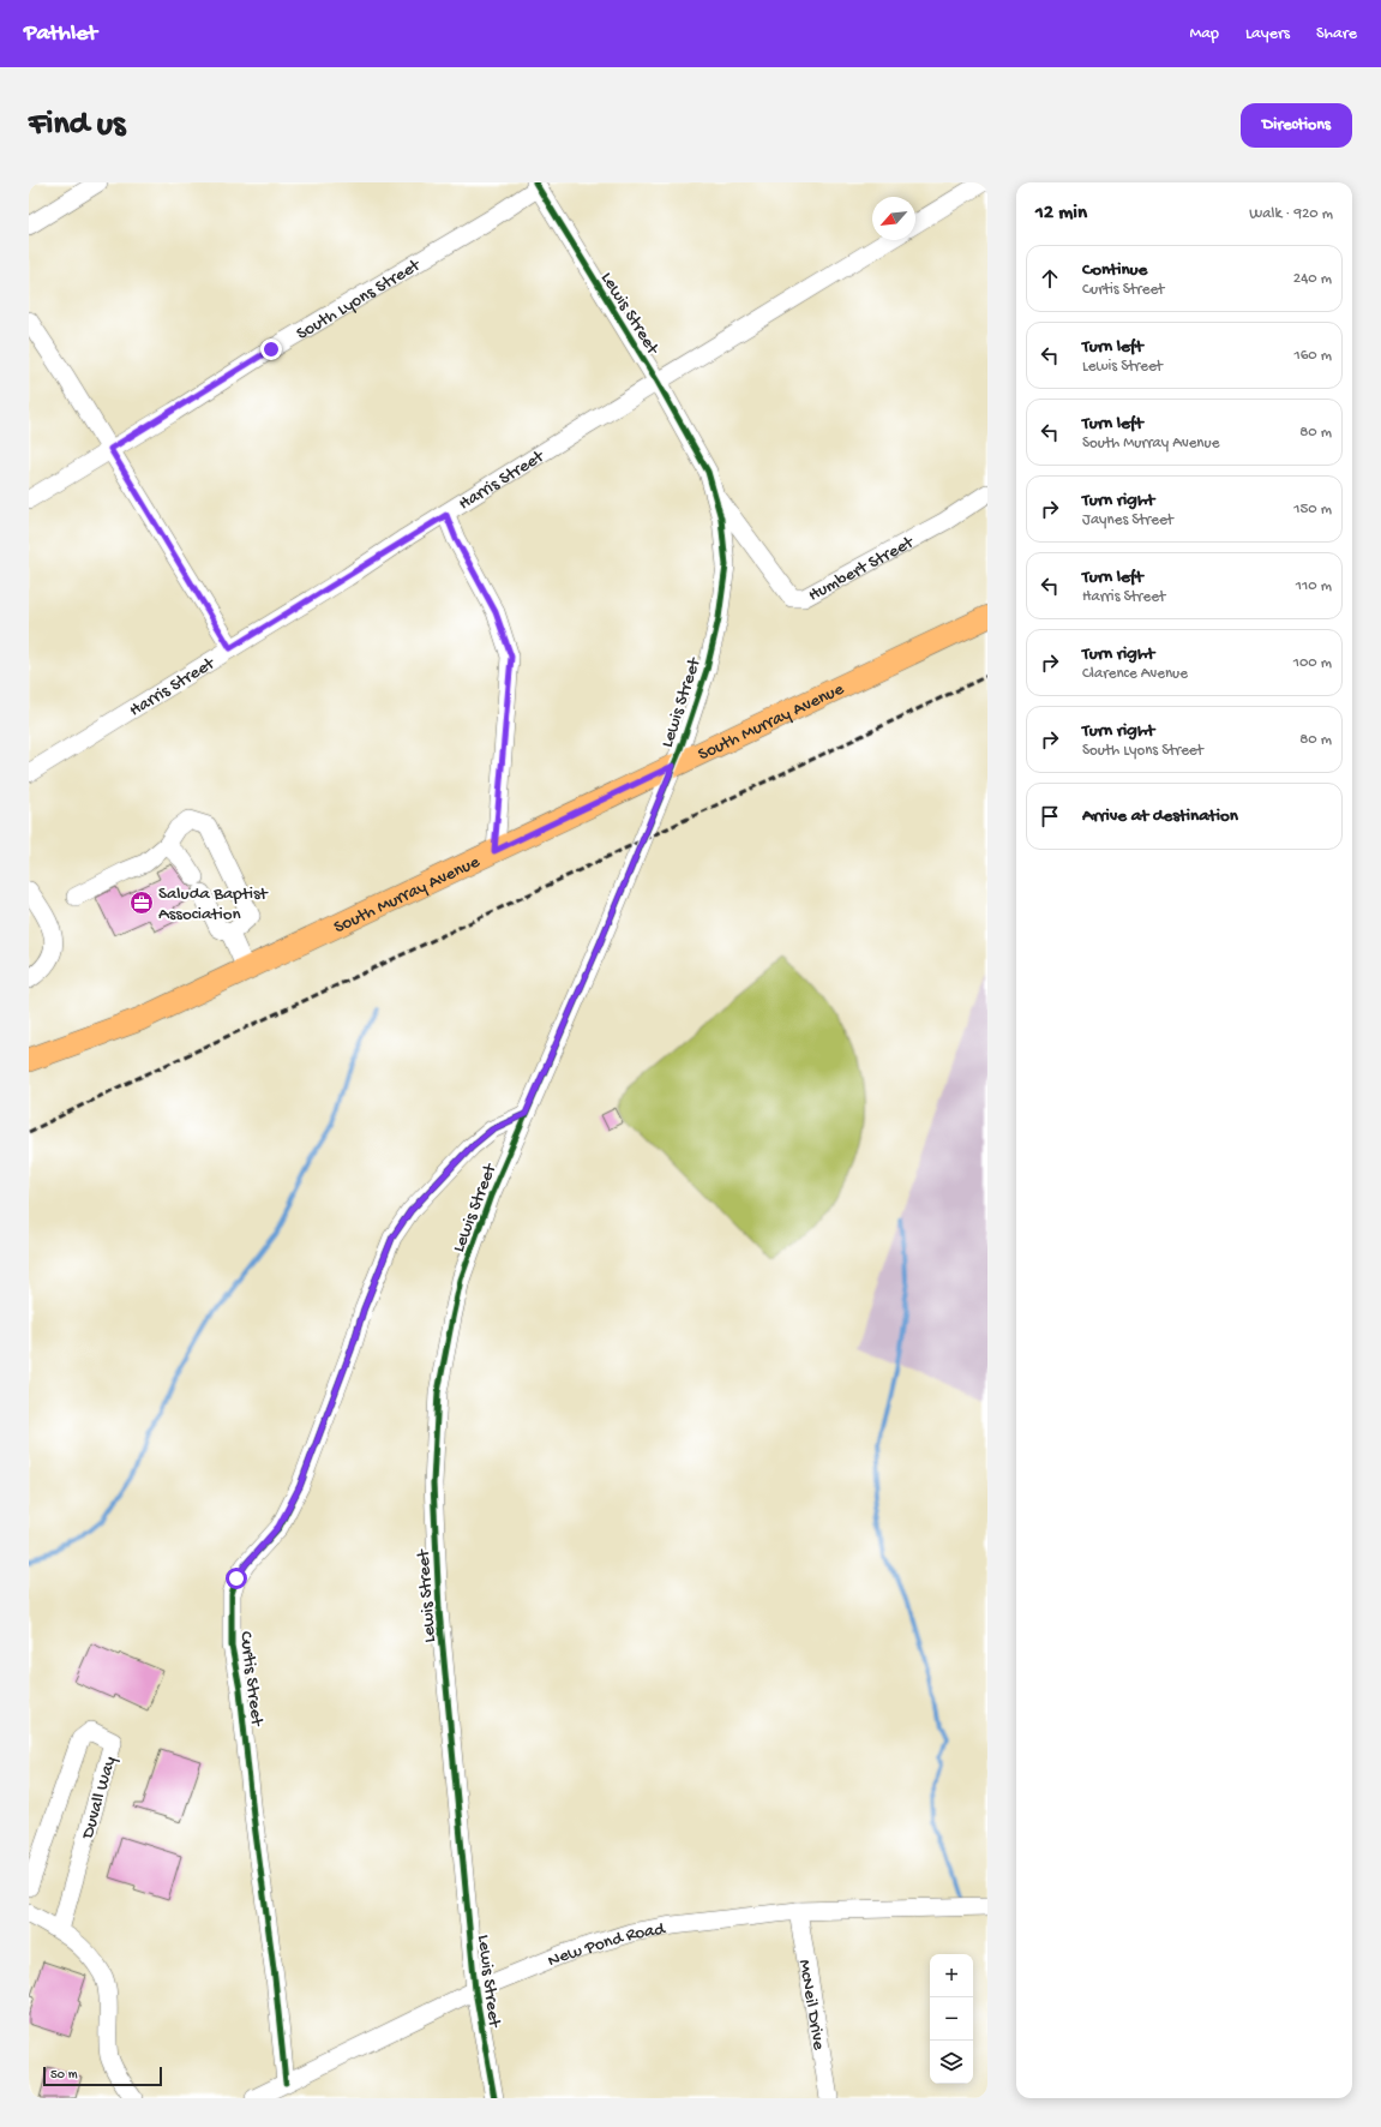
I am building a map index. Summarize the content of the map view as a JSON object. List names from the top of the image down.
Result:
{
  "streets": {
    "main road": ["South Murray Avenue"],
    "street": [
      "South Lyons Street",
      "Lewis Street",
      "Harris Street",
      "Humbert Street",
      "Curtis Street",
      "Duvall Way",
      "New Pond Road",
      "McNeil Drive"
    ]
  },
  "crossings": [
    ["South Lyons Street", "Lewis Street"],
    ["Lewis Street", "Harris Street"],
    ["Lewis Street", "Humbert Street"],
    ["Lewis Street", "South Murray Avenue"],
    ["Lewis Street", "Curtis Street"],
    ["Lewis Street", "New Pond Road"],
    ["Curtis Street", "New Pond Road"],
    ["New Pond Road", "McNeil Drive"]
  ],
  "places": {
    "office": ["Saluda Baptist Association"]
  },
  "scale_bar": "50 m",
  "north": "bottom left",
  "page": {
    "header": "Pathlet",
    "nav": ["Map", "Layers", "Share"],
    "buttons": "Directions",
    "title": "Find us",
    "heading": ["12 min", "Walk · 920 m"],
    "list": [
      ["Continue", "Curtis Street", "240 m"],
      ["Turn left", "Lewis Street", "160 m"],
      ["Turn left", "South Murray Avenue", "80 m"],
      ["Turn right", "Jaynes Street", "150 m"],
      ["Turn left", "Harris Street", "110 m"],
      ["Turn right", "Clarence Avenue", "100 m"],
      ["Turn right", "South Lyons Street", "80 m"],
      "Arrive at destination"
    ],
    "map_buttons": ["+", "−"],
    "scale": "50 m"
  }
}
